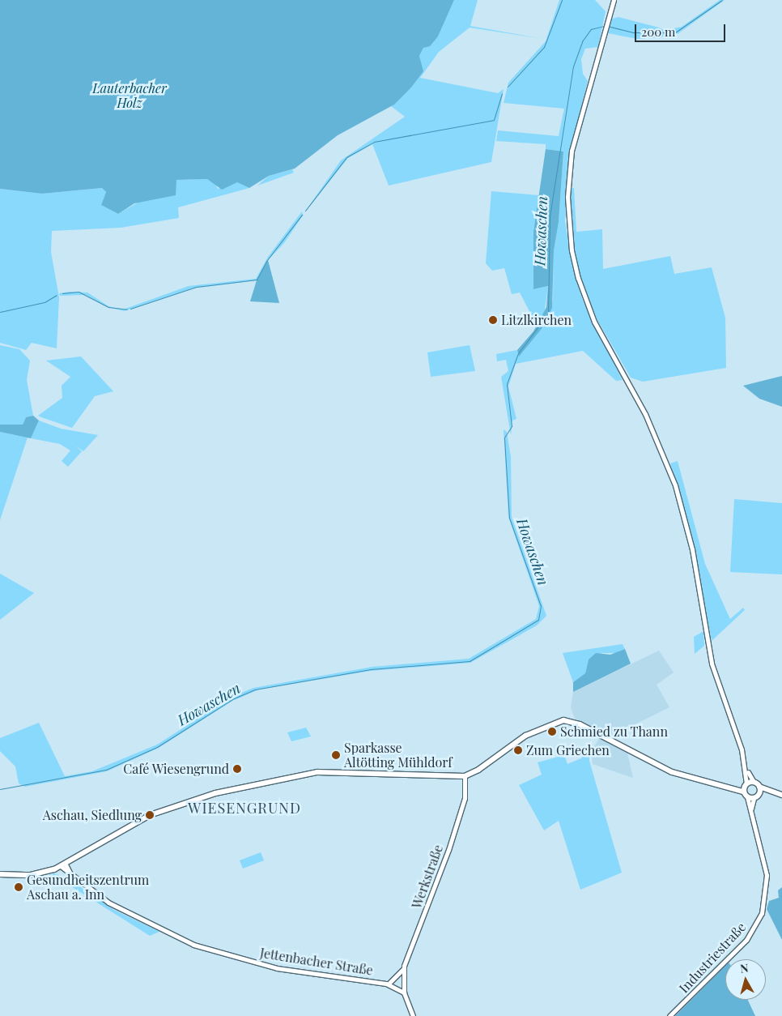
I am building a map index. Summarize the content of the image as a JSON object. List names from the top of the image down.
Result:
{
  "streets": {
    "street": ["Werkstraße", "Industriestraße", "Jettenbacher Straße"]
  },
  "crossings": [
    ["Werkstraße", "Jettenbacher Straße"]
  ],
  "districts": ["WIESENGRUND"],
  "water": ["Howaschen"],
  "parks": ["Lauterbacher Holz"],
  "places": [
    "Litzlkirchen",
    "Schmied zu Thann",
    "Zum Griechen",
    "Sparkasse Altötting Mühldorf",
    "Café Wiesengrund",
    "Aschau, Siedlung",
    "Gesundheitszentrum Aschau a. Inn"
  ],
  "scale_bar": "200 m",
  "north": "top"
}
